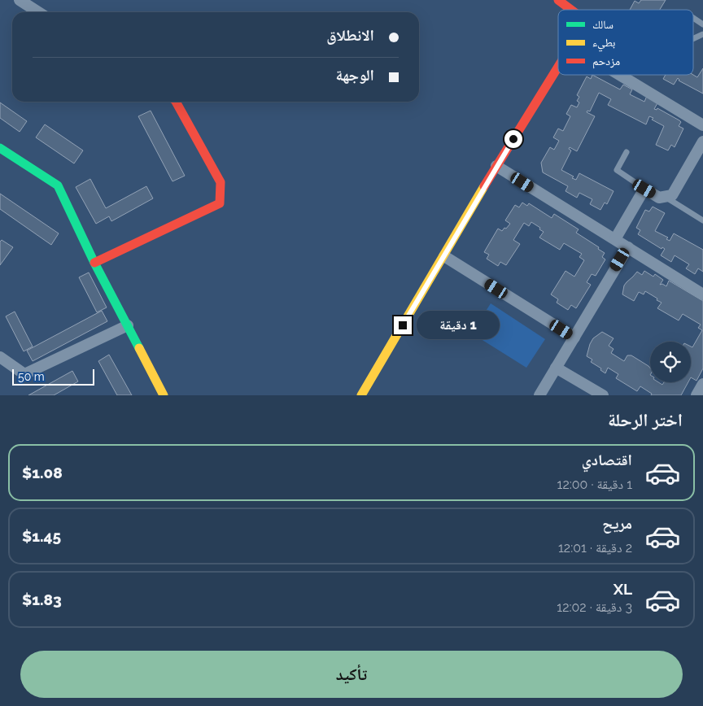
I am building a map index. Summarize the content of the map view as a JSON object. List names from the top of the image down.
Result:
{
  "legend": ["سالك", "بطيء", "مزدحم"],
  "scale_bar": "50 m",
  "page": {
    "banner": ["الانطلاق", "الوجهة"],
    "bubble": "1 دقيقة",
    "scale": "50 m",
    "heading": "اختر الرحلة",
    "list": [
      {
        "name": "اقتصادي",
        "note": "1 دقيقة · 12:00",
        "value": "$1.08"
      },
      {
        "name": "مريح",
        "note": "2 دقيقة · 12:01",
        "value": "$1.45"
      },
      {
        "name": "XL",
        "note": "3 دقيقة · 12:02",
        "value": "$1.83"
      }
    ],
    "buttons": "تأكيد"
  }
}
